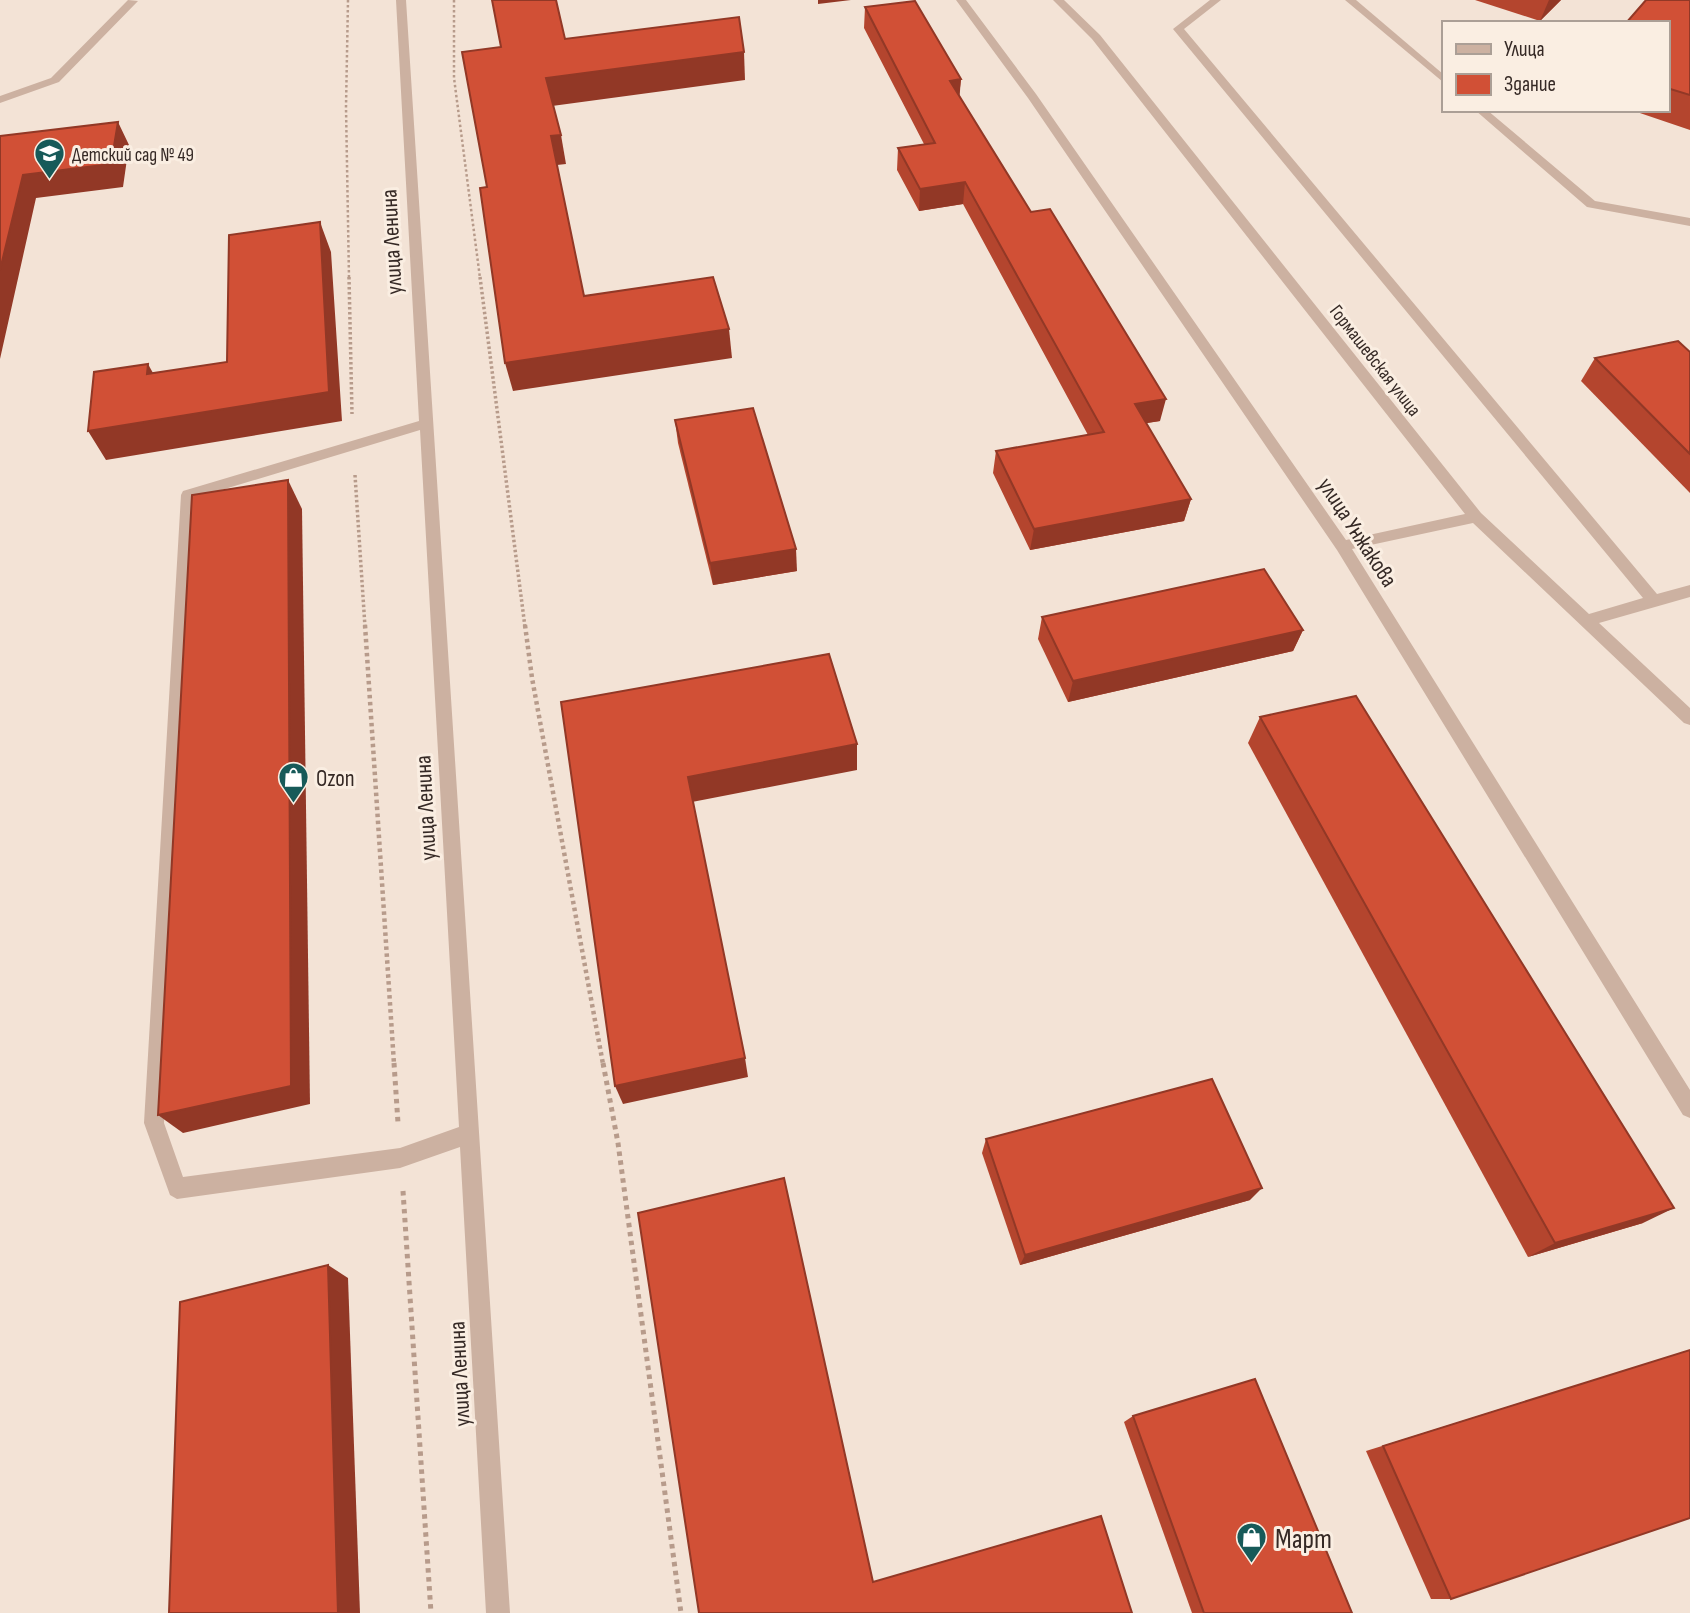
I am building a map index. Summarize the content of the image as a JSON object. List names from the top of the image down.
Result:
{
  "streets": {
    "street": ["улица Ленина", "Гормашевская улица", "улица Унжакова"]
  },
  "places": {
    "school or university": ["Детский сад № 49"],
    "shop": ["Ozon", "Март"]
  },
  "legend": ["Улица", "Здание"]
}
